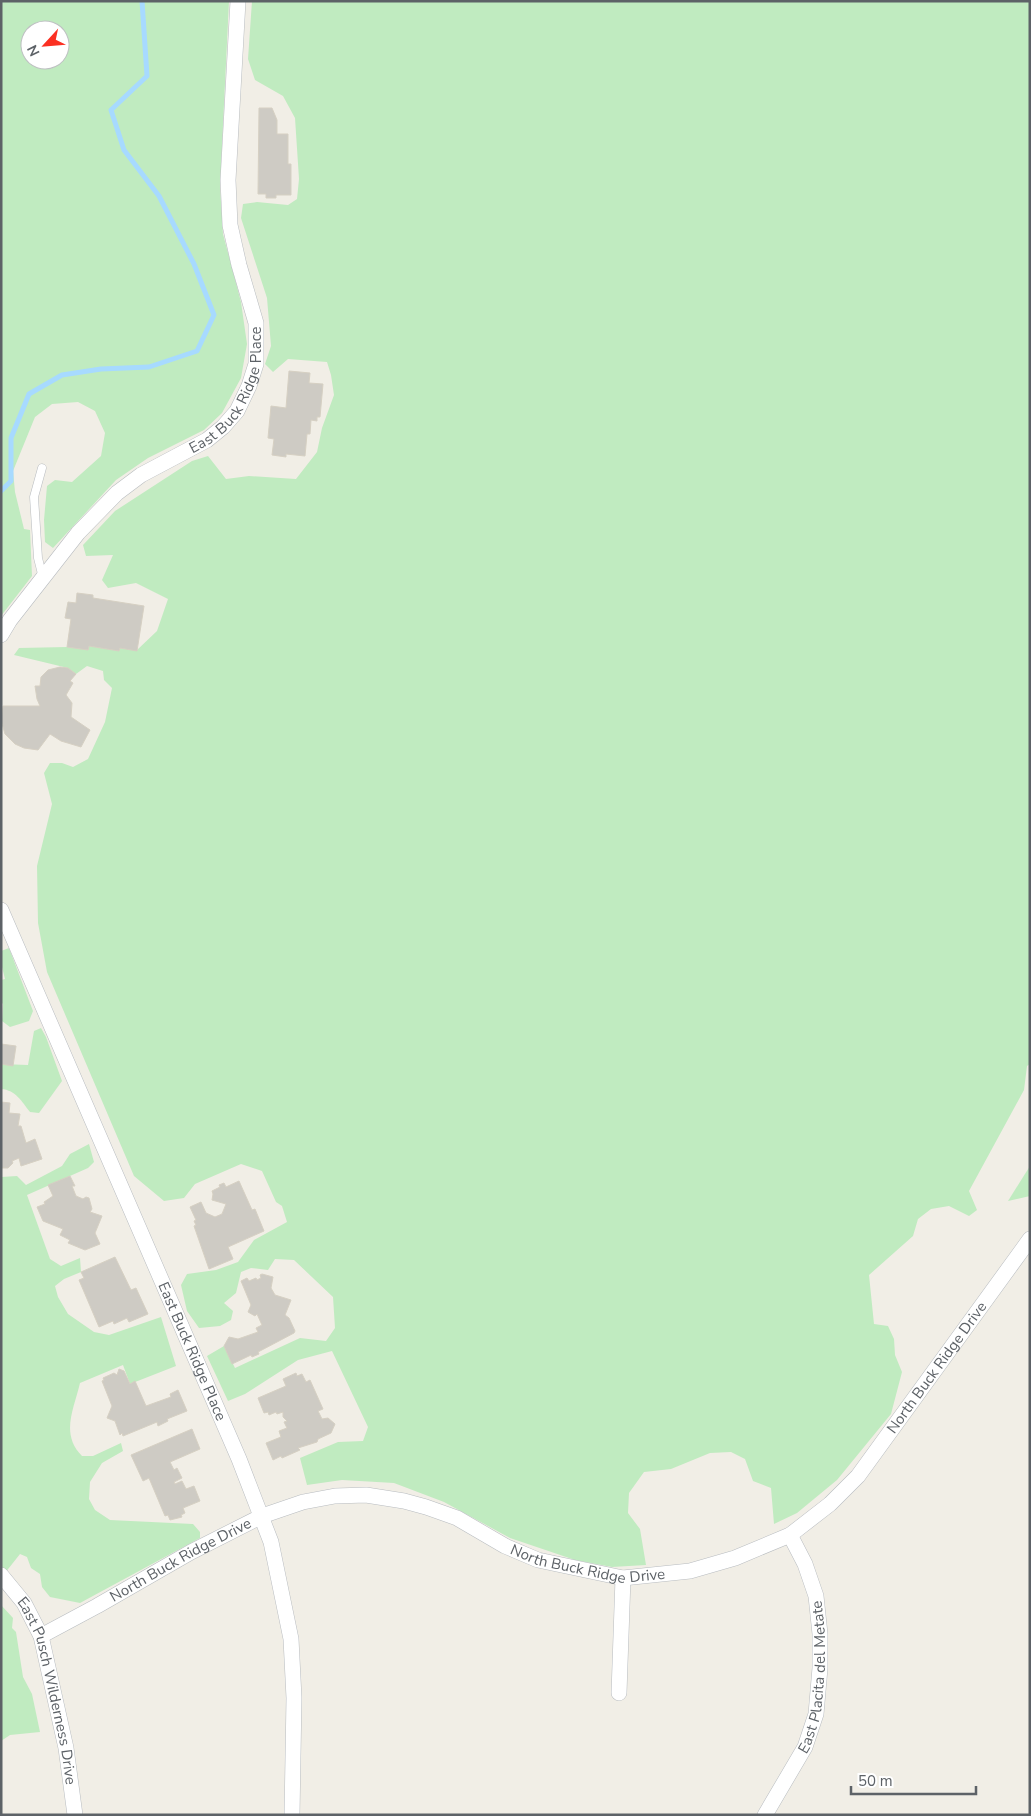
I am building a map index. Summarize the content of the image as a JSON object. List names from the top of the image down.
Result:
{
  "streets": {
    "street": [
      "East Buck Ridge Place",
      "North Buck Ridge Drive",
      "East Placita del Metate",
      "East Pusch Wilderness Drive"
    ]
  },
  "crossings": [
    ["East Buck Ridge Place", "North Buck Ridge Drive"],
    ["North Buck Ridge Drive", "East Placita del Metate"],
    ["North Buck Ridge Drive", "East Pusch Wilderness Drive"]
  ],
  "scale_bar": "50 m",
  "north": "bottom left"
}
